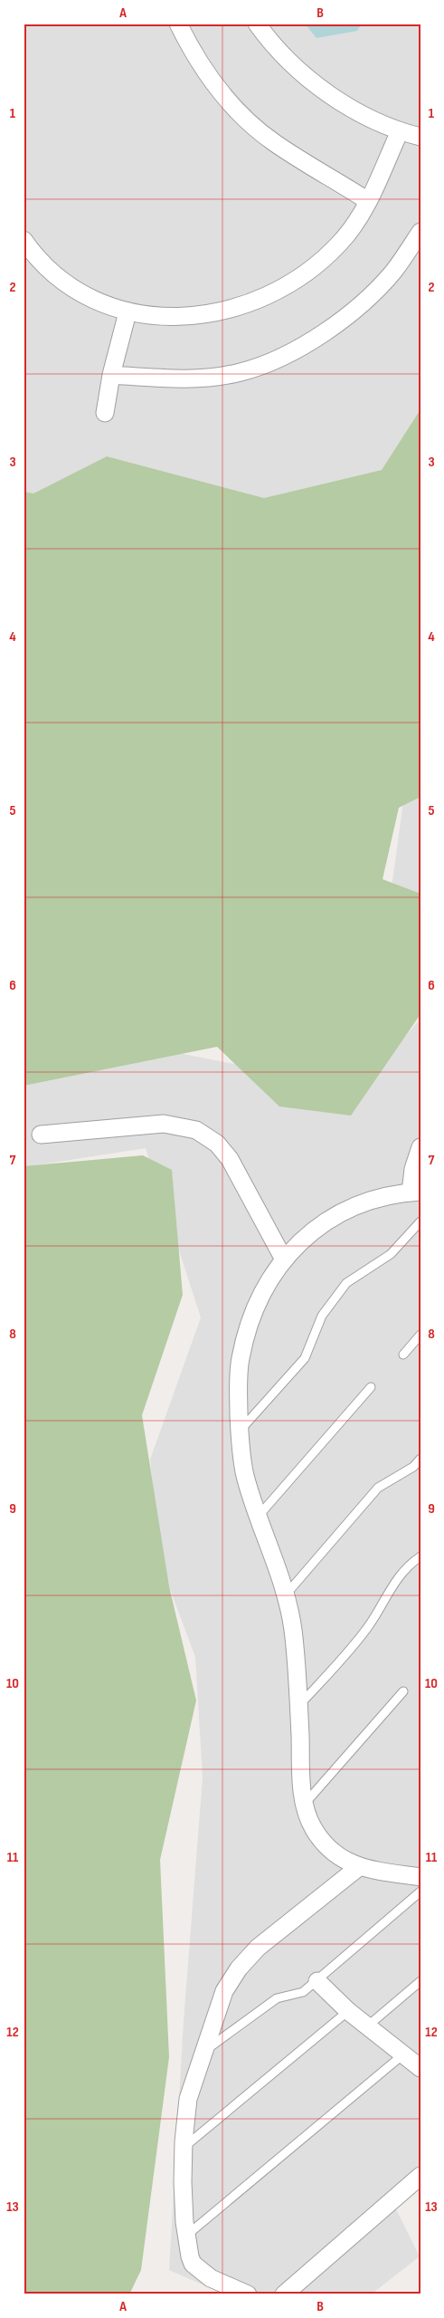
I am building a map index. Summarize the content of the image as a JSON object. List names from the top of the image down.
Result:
{
  "grid": {
    "columns": ["A", "B"],
    "rows": [
      "1",
      "2",
      "3",
      "4",
      "5",
      "6",
      "7",
      "8",
      "9",
      "10",
      "11",
      "12",
      "13"
    ]
  }
}
